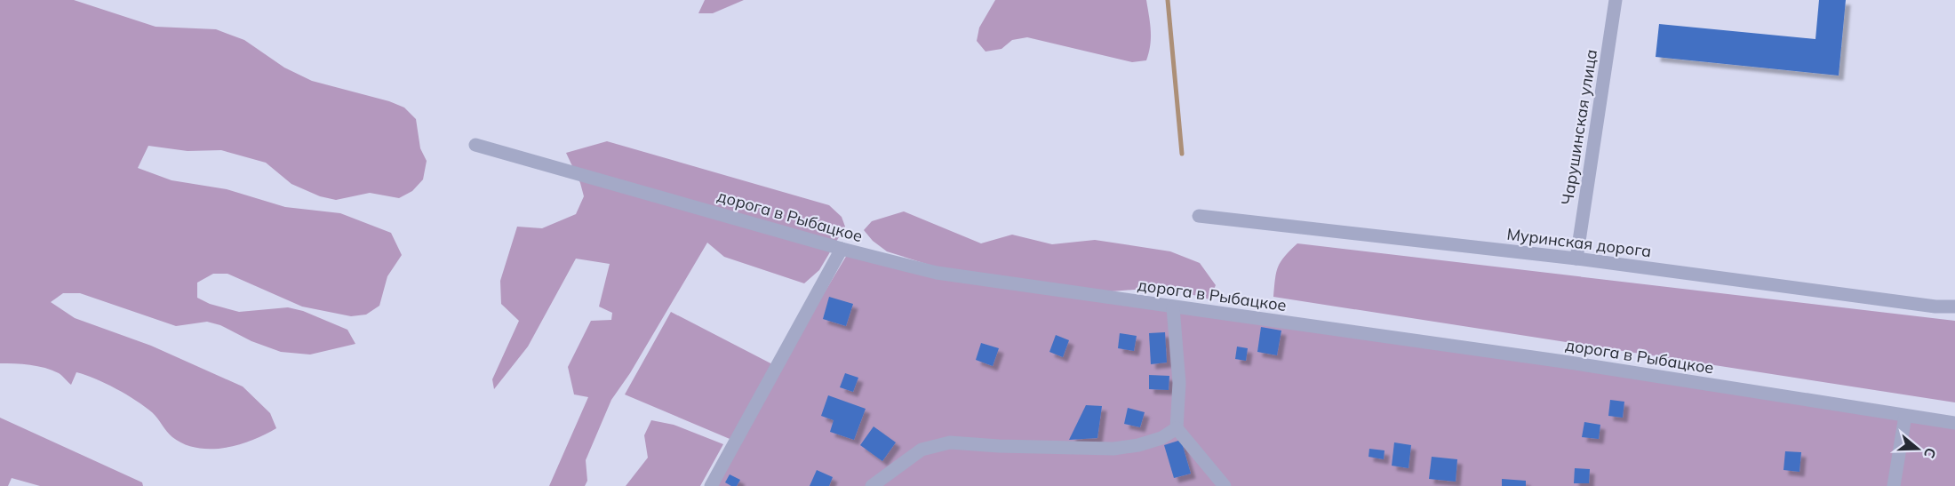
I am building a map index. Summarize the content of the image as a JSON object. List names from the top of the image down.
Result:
{
  "streets": {
    "street": ["Чарушинская улица", "дорога в Рыбацкое", "Муринская дорога"]
  },
  "crossings": [
    ["Чарушинская улица", "Муринская дорога"]
  ],
  "north": "right"
}
